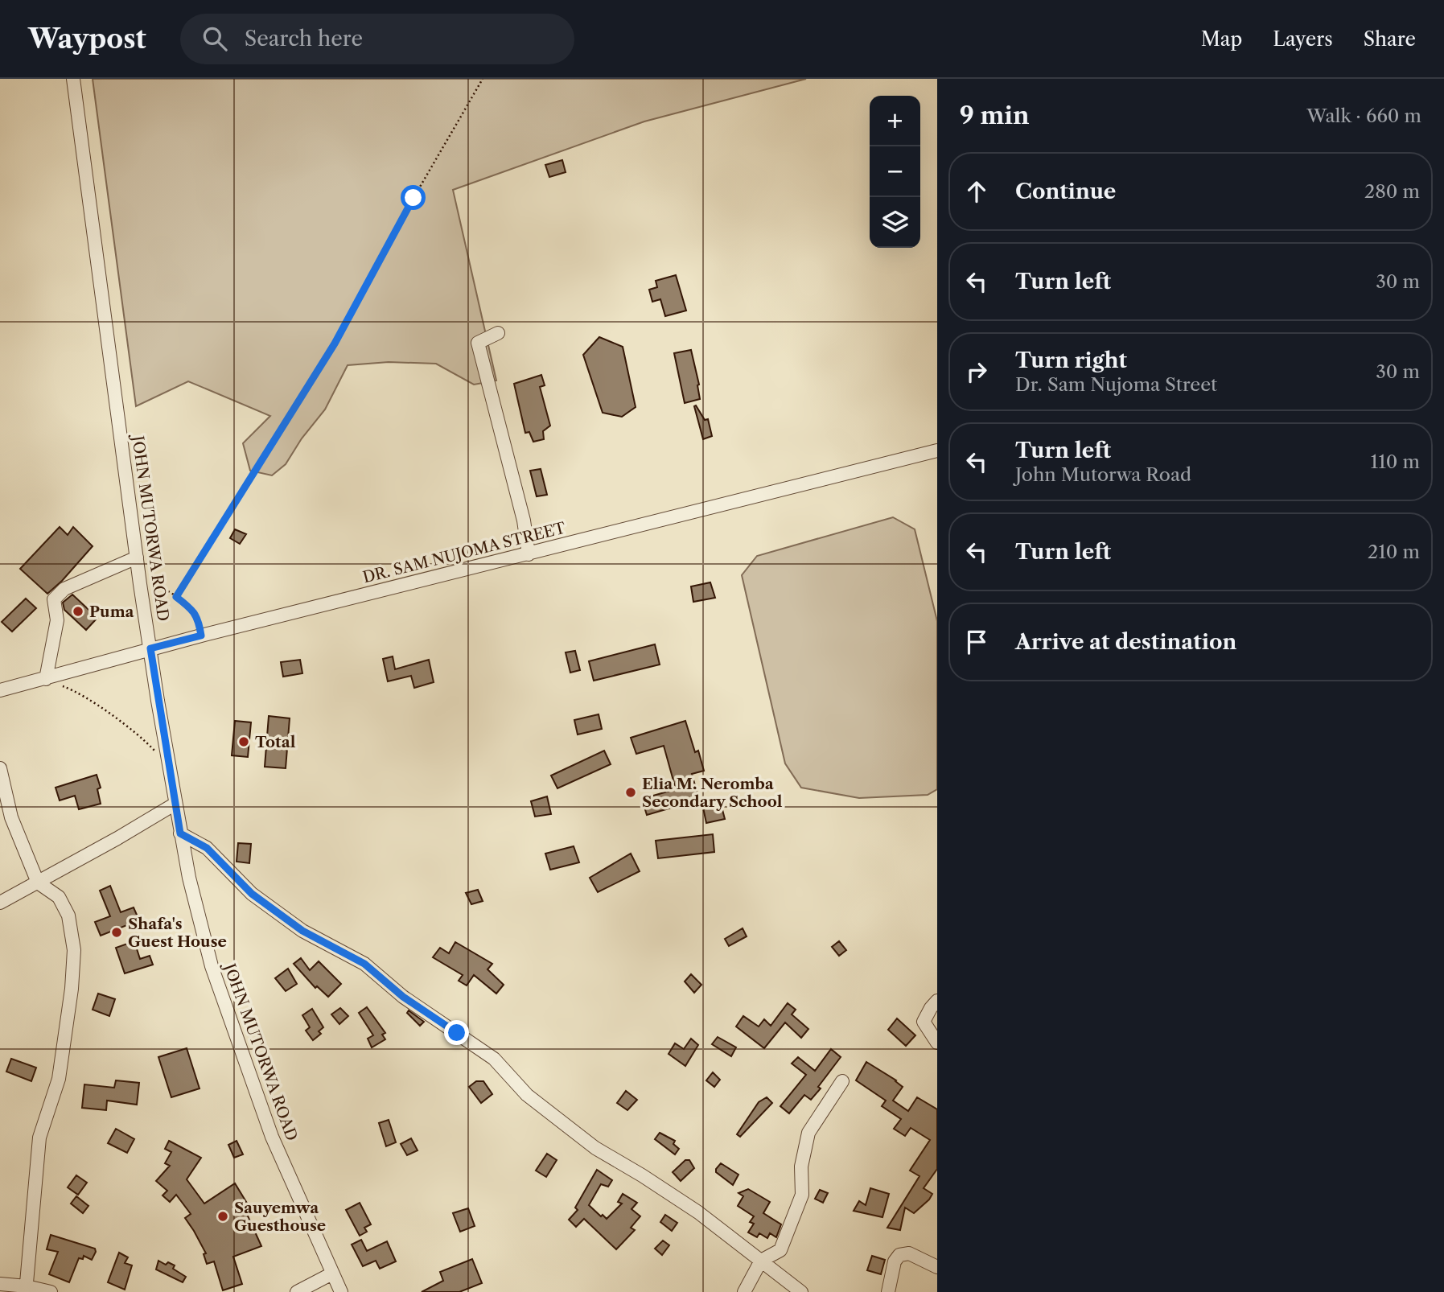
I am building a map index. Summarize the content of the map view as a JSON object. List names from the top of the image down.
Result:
{
  "streets": {
    "street": ["JOHN MUTORWA ROAD", "DR. SAM NUJOMA STREET"]
  },
  "crossings": [
    ["JOHN MUTORWA ROAD", "DR. SAM NUJOMA STREET"]
  ],
  "places": [
    "Puma",
    "Total",
    "Elia M. Neromba Secondary School",
    "Shafa's Guest House",
    "Sauyemwa Guesthouse"
  ],
  "page": {
    "header": "Waypost",
    "search": "Search here",
    "nav": ["Map", "Layers", "Share"],
    "heading": ["9 min", "Walk · 660 m"],
    "map_buttons": ["+", "−"],
    "list": [
      ["Continue", "280 m"],
      ["Turn left", "30 m"],
      ["Turn right", "Dr. Sam Nujoma Street", "30 m"],
      ["Turn left", "John Mutorwa Road", "110 m"],
      ["Turn left", "210 m"],
      "Arrive at destination"
    ]
  }
}
